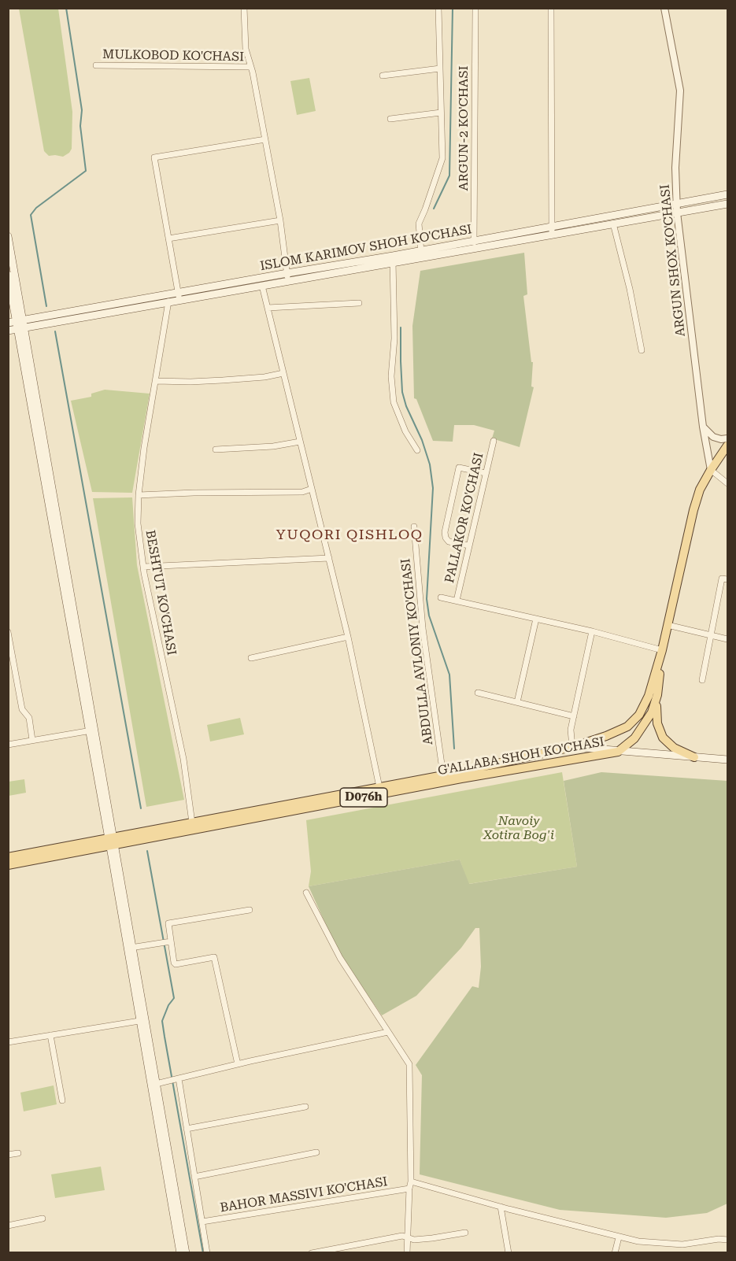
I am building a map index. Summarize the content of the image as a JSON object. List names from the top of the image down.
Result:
{
  "streets": {
    "main road": ["ISLOM KARIMOV SHOH KO'CHASI", "G'ALLABA SHOH KO'CHASI", "D076h"],
    "street": [
      "MULKOBOD KO'CHASI",
      "ARGUN-2 KO'CHASI",
      "ARGUN SHOX KO'CHASI",
      "PALLAKOR KO'CHASI",
      "BESHTUT KO'CHASI",
      "ABDULLA AVLONIY KO'CHASI",
      "BAHOR MASSIVI KO'CHASI"
    ]
  },
  "crossings": [
    ["ARGUN-2 KO'CHASI", "ISLOM KARIMOV SHOH KO'CHASI"],
    ["ISLOM KARIMOV SHOH KO'CHASI", "ARGUN SHOX KO'CHASI"],
    ["ISLOM KARIMOV SHOH KO'CHASI", "BESHTUT KO'CHASI"],
    ["BESHTUT KO'CHASI", "G'ALLABA SHOH KO'CHASI"],
    ["ABDULLA AVLONIY KO'CHASI", "G'ALLABA SHOH KO'CHASI"],
    ["G'ALLABA SHOH KO'CHASI", "D076h"]
  ],
  "districts": ["YUQORI QISHLOQ"],
  "parks": ["Navoiy Xotira Bog'i"]
}
